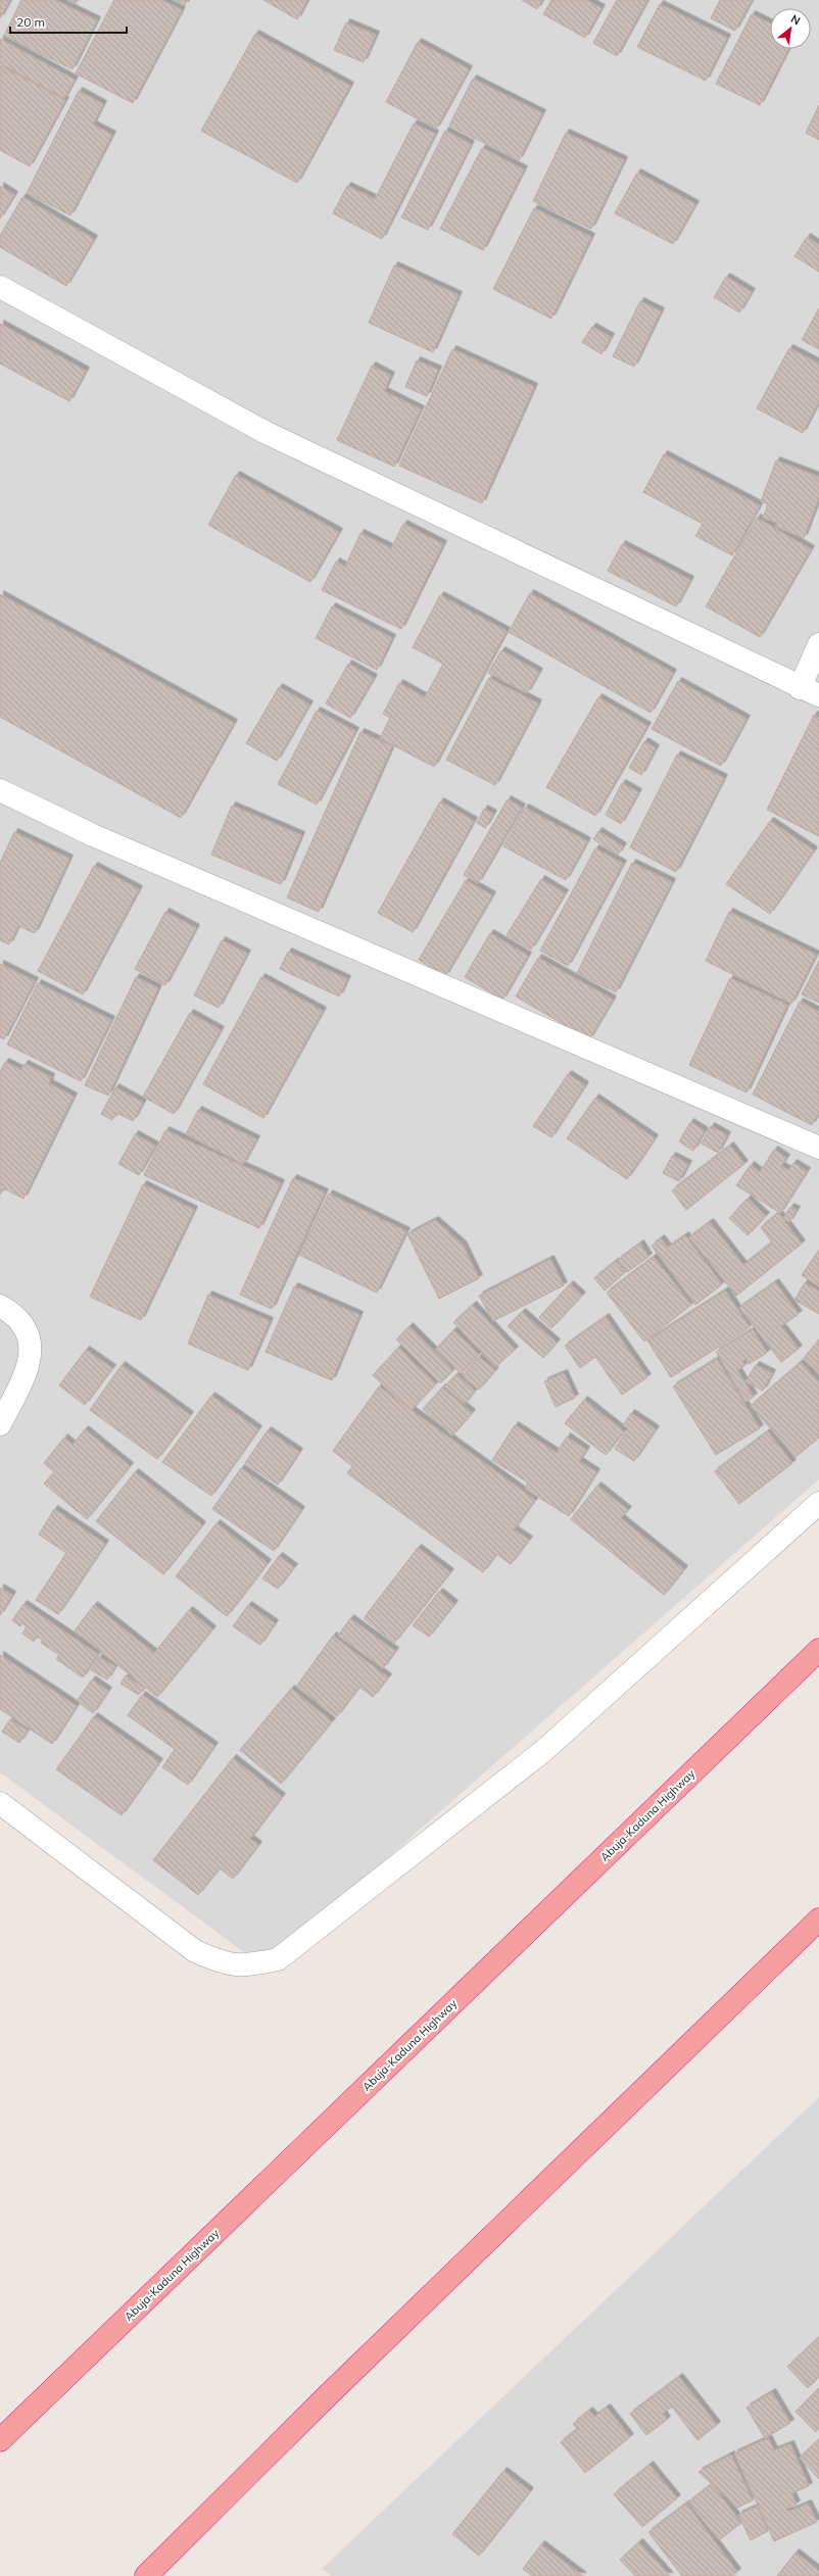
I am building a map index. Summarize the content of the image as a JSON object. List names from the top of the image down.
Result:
{
  "streets": {
    "highway": ["Abuja-Kaduna Highway"]
  },
  "scale_bar": "20 m",
  "north": "top right"
}
